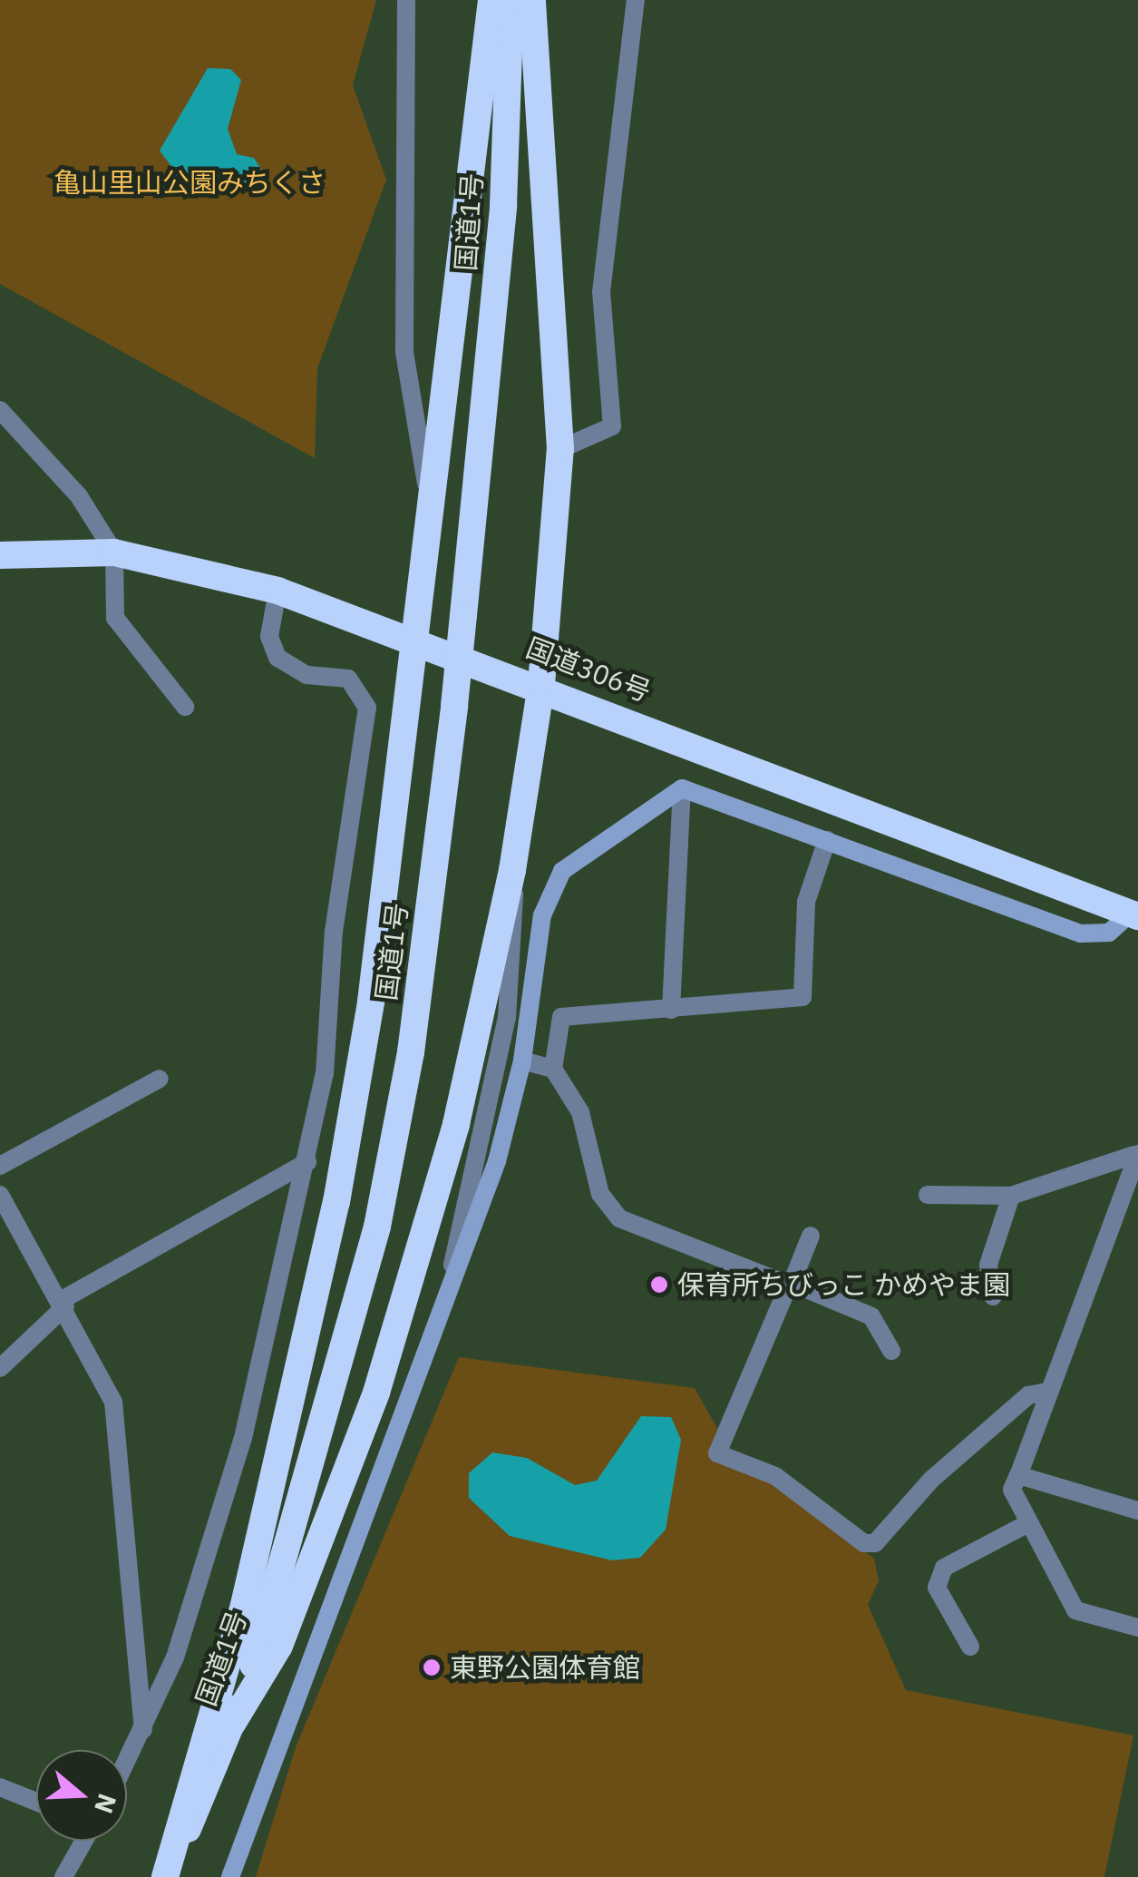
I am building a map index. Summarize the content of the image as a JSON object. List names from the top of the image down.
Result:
{
  "streets": {
    "highway": ["国道1号", "国道306号"]
  },
  "parks": ["亀山里山公園みちくさ"],
  "places": ["保育所ちびっこ かめやま園", "東野公園体育館"],
  "north": "right"
}
